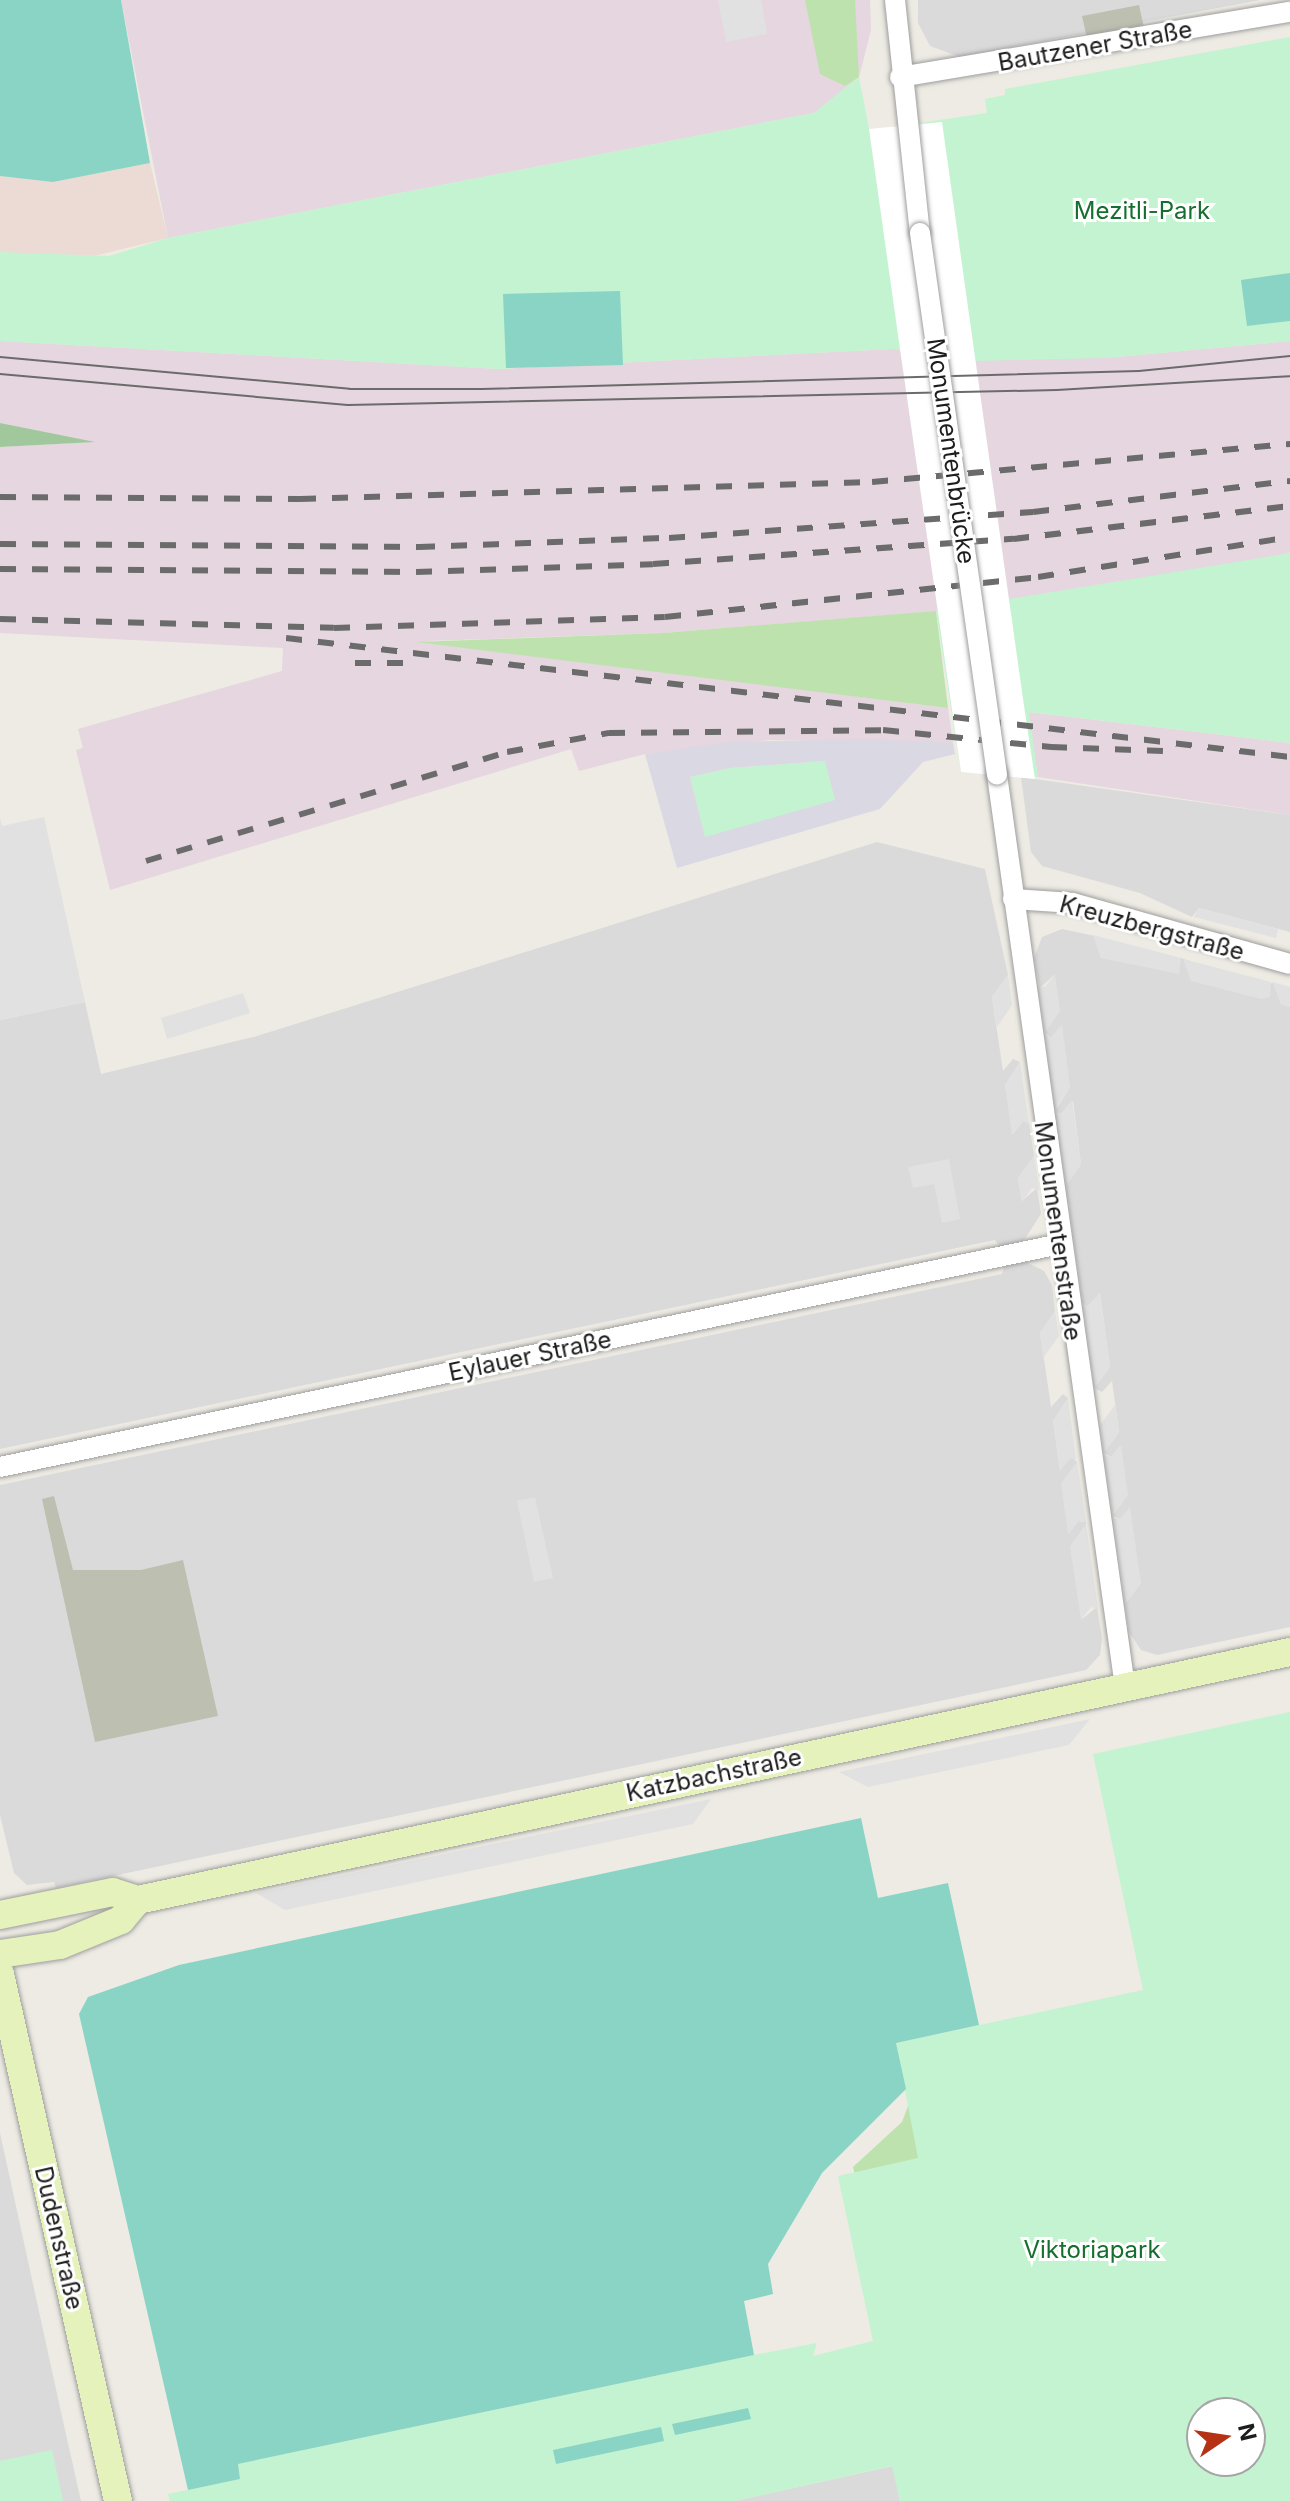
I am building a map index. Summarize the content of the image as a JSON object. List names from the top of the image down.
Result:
{
  "streets": {
    "main road": ["Katzbachstraße", "Dudenstraße"],
    "street": [
      "Bautzener Straße",
      "Monumentenbrücke",
      "Kreuzbergstraße",
      "Monumentenstraße",
      "Eylauer Straße"
    ]
  },
  "crossings": [
    ["Bautzener Straße", "Monumentenbrücke"],
    ["Monumentenbrücke", "Monumentenstraße"],
    ["Kreuzbergstraße", "Monumentenstraße"],
    ["Monumentenstraße", "Eylauer Straße"],
    ["Monumentenstraße", "Katzbachstraße"]
  ],
  "parks": ["Mezitli-Park", "Viktoriapark"],
  "north": "right"
}
